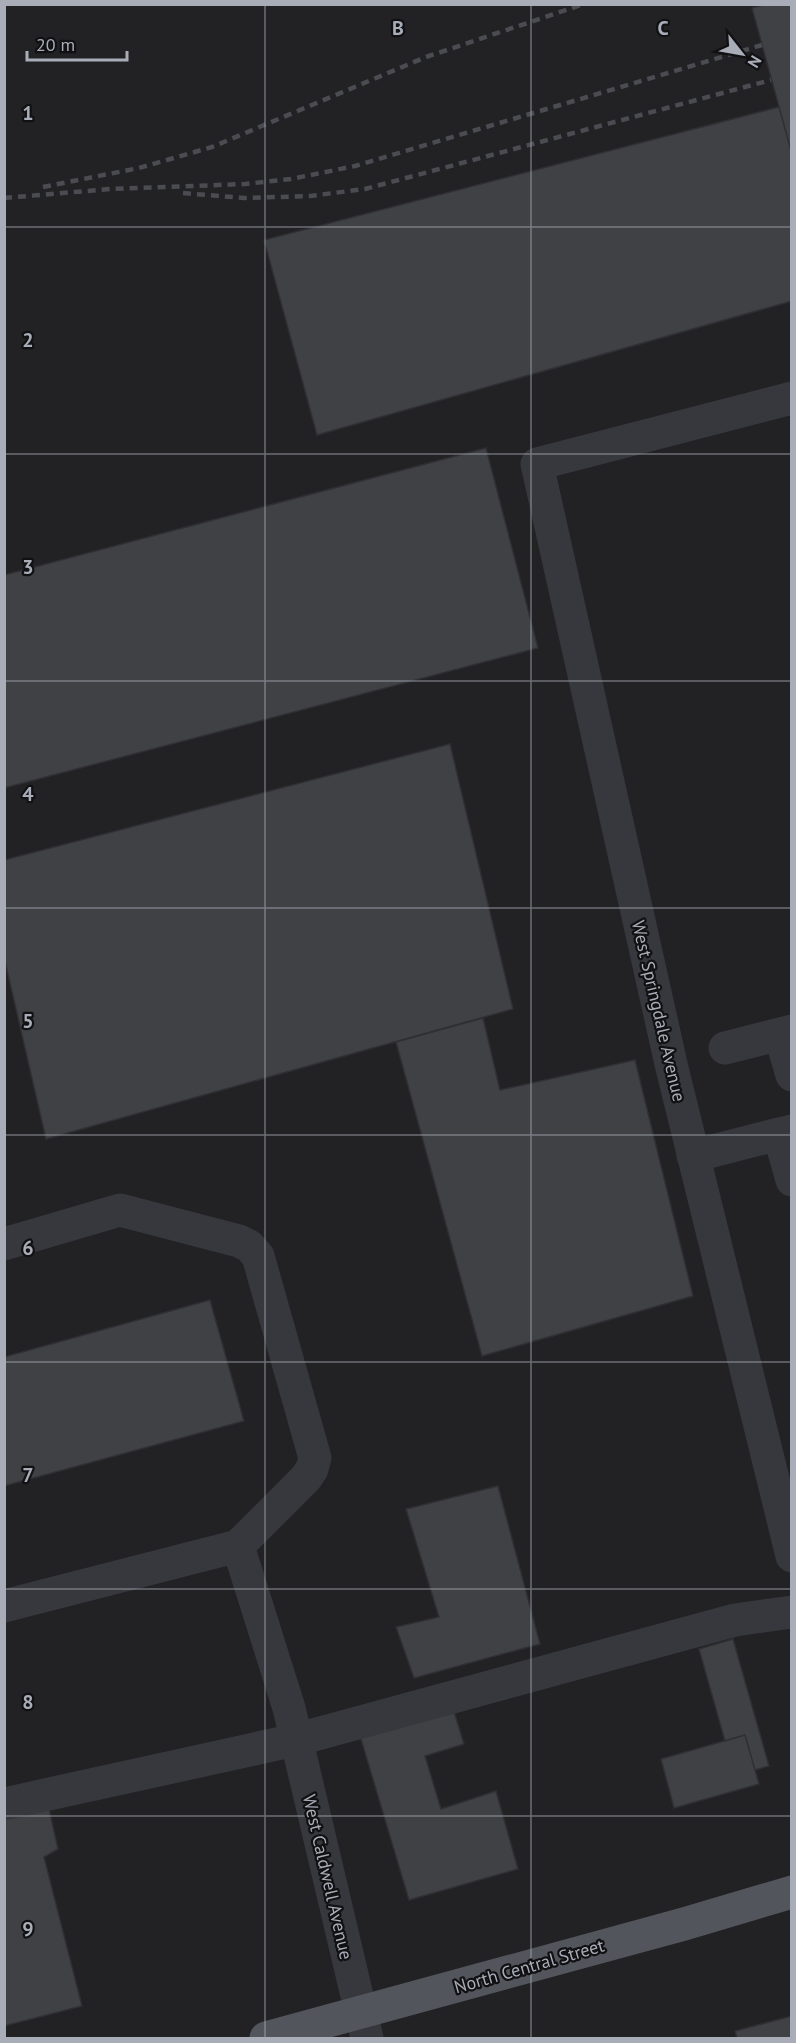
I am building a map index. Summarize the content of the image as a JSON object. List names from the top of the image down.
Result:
{
  "streets": {
    "main road": ["North Central Street"],
    "street": ["West Springdale Avenue", "West Caldwell Avenue"]
  },
  "crossings": [
    ["West Caldwell Avenue", "North Central Street"]
  ],
  "scale_bar": "20 m",
  "north": "bottom right",
  "grid": {
    "columns": ["B", "C"],
    "rows": [
      "1",
      "2",
      "3",
      "4",
      "5",
      "6",
      "7",
      "8",
      "9"
    ]
  }
}
